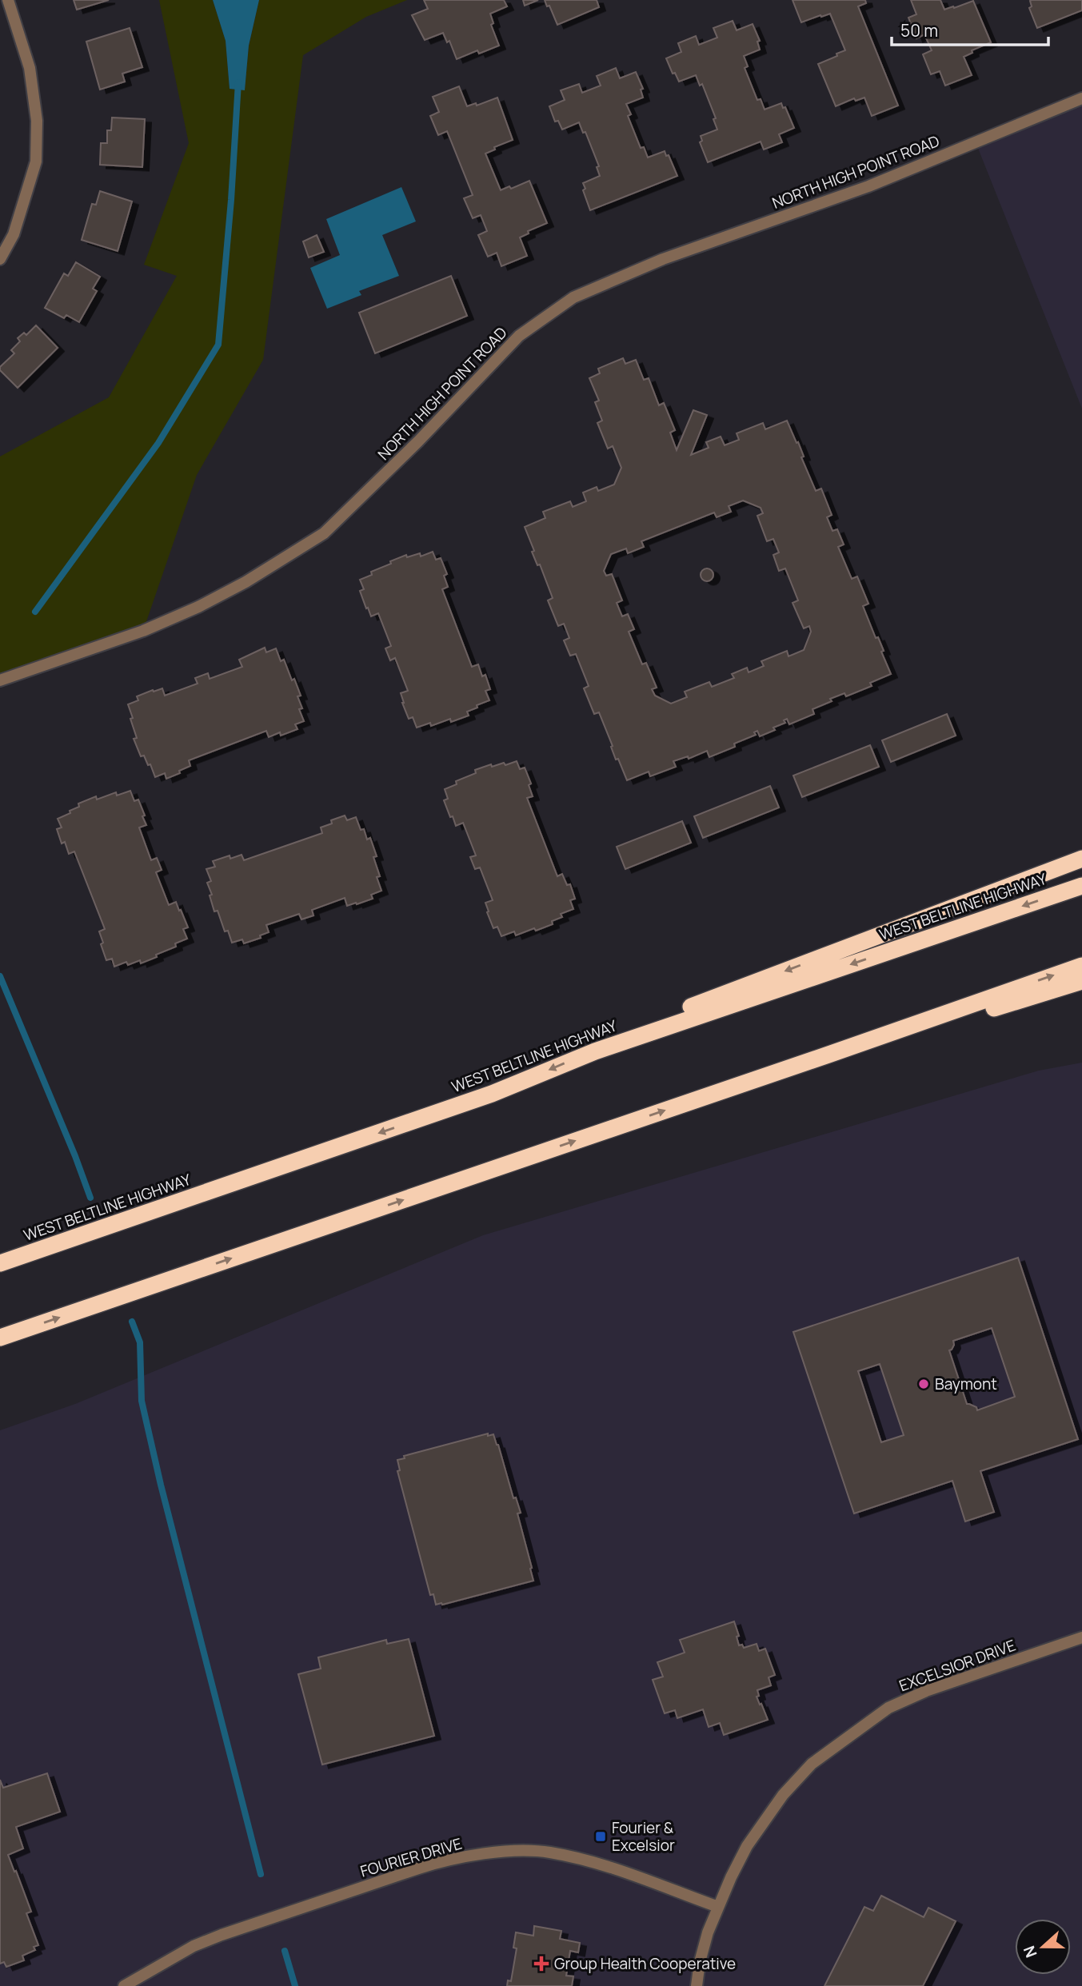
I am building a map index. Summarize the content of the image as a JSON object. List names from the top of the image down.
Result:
{
  "streets": {
    "highway": ["WEST BELTLINE HIGHWAY"],
    "street": ["NORTH HIGH POINT ROAD", "EXCELSIOR DRIVE", "FOURIER DRIVE"]
  },
  "crossings": [
    ["EXCELSIOR DRIVE", "FOURIER DRIVE"]
  ],
  "places": {
    "other": ["Baymont"],
    "transit": ["Fourier & Excelsior"],
    "health": ["Group Health Cooperative"]
  },
  "scale_bar": "50 m",
  "north": "left"
}
